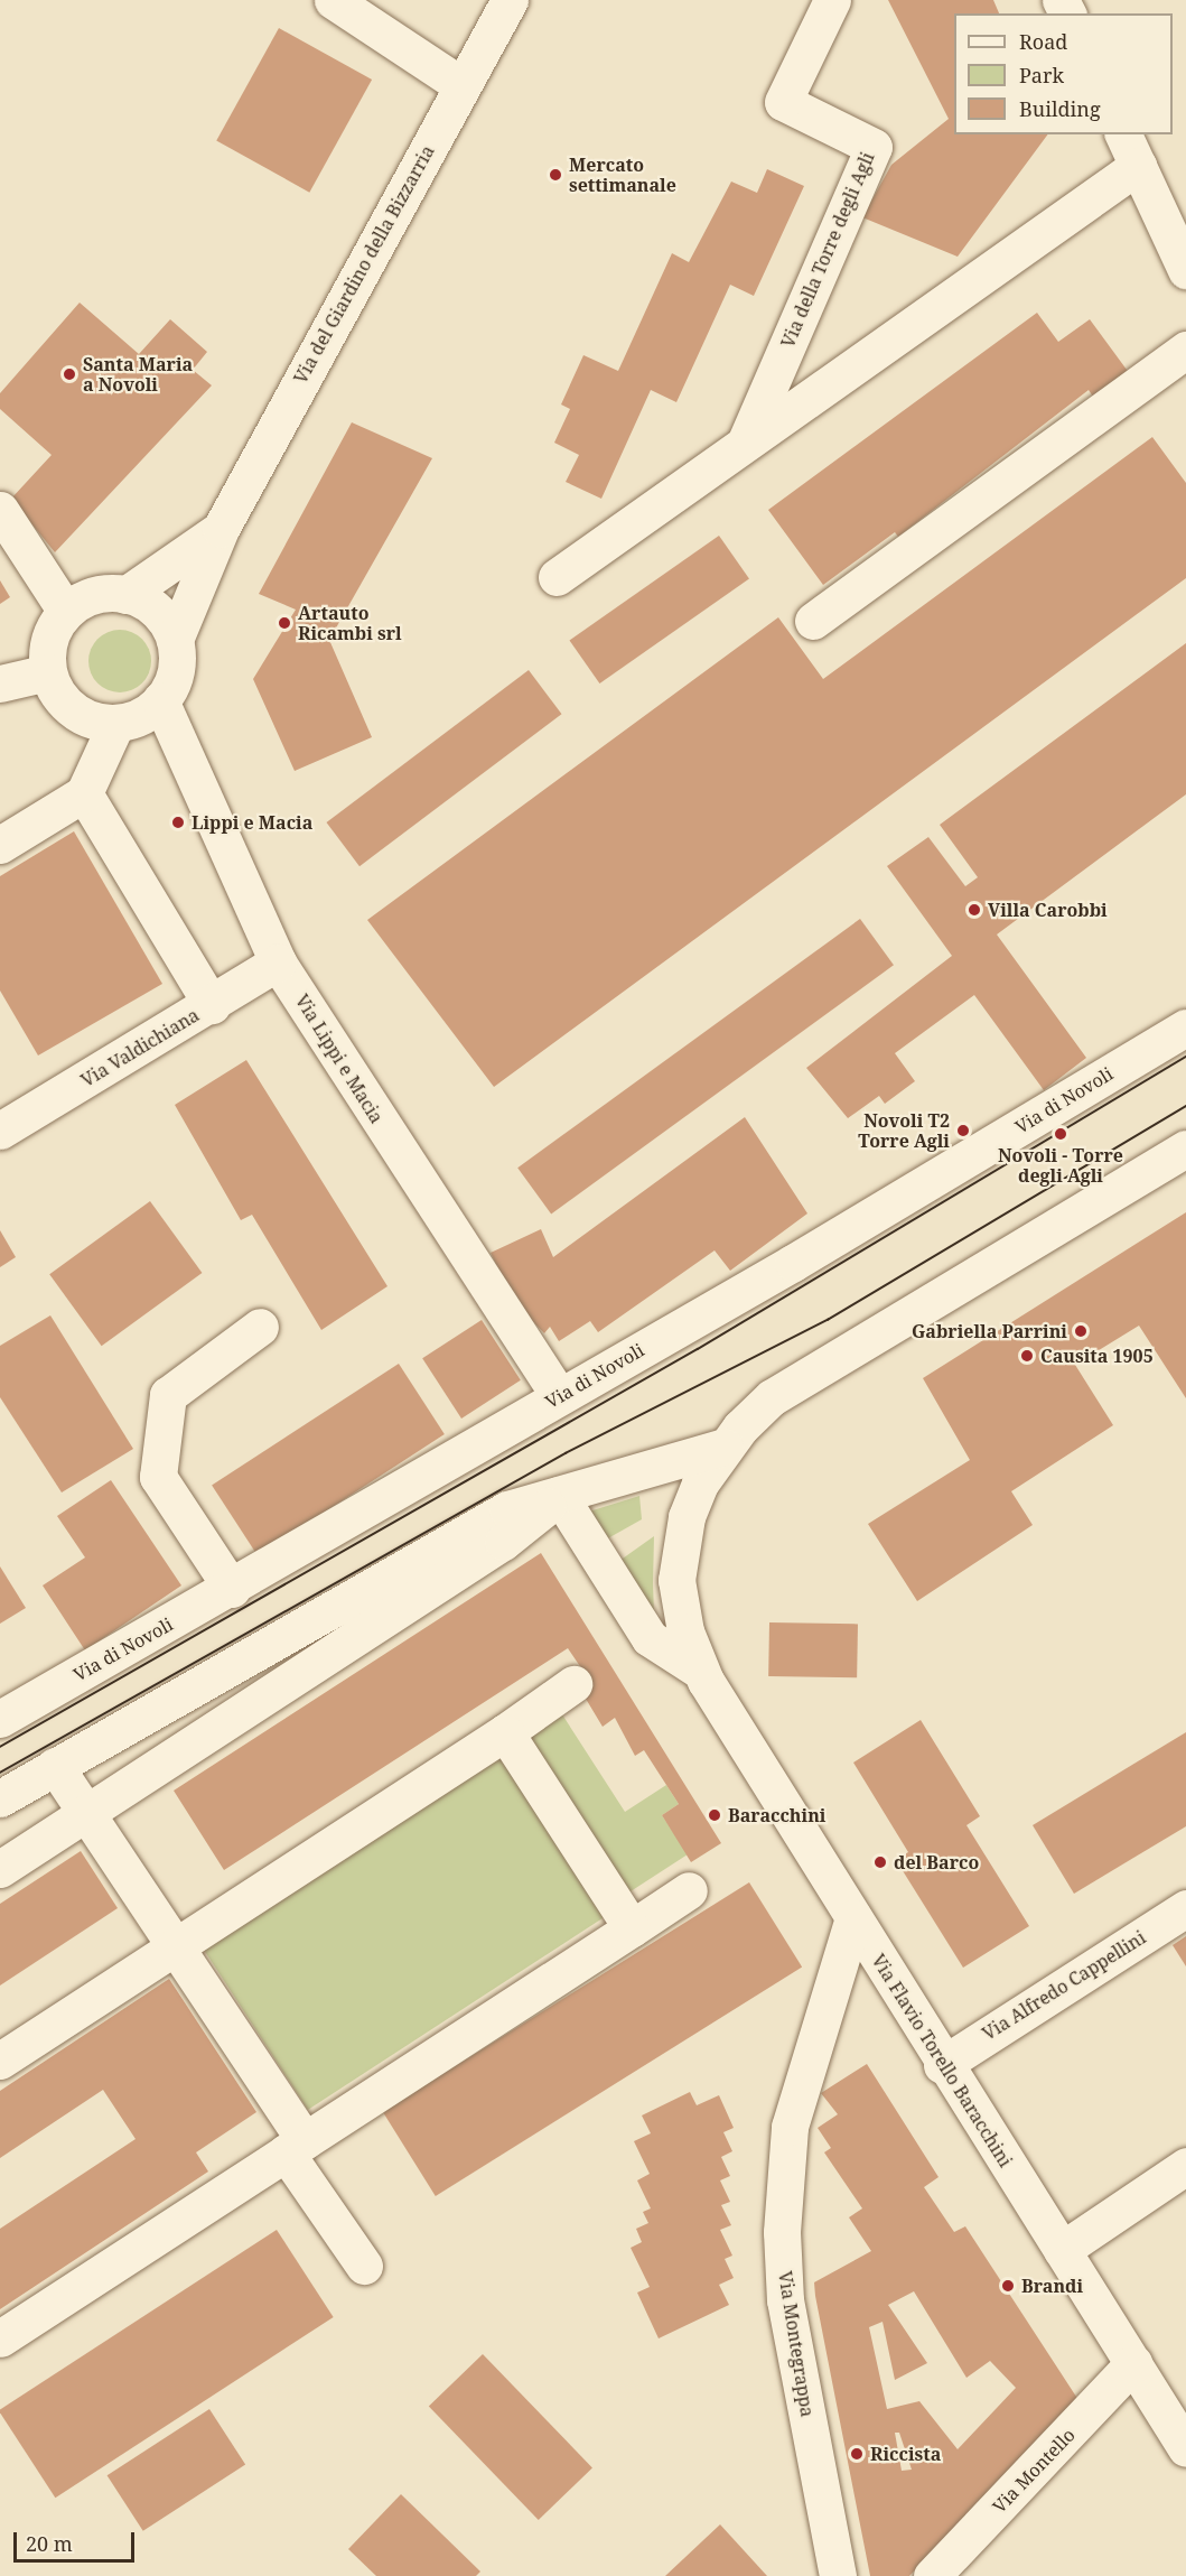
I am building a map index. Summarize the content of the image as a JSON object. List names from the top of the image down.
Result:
{
  "streets": {
    "street": [
      "Via della Torre degli Agli",
      "Via del Giardino della Bizzarria",
      "Via Valdichiana",
      "Via Lippi e Macia",
      "Via di Novoli",
      "Via Alfredo Cappellini",
      "Via Flavio Torello Baracchini",
      "Via Montegrappa",
      "Via Montello"
    ]
  },
  "crossings": [
    ["Via del Giardino della Bizzarria", "Via Lippi e Macia"],
    ["Via Valdichiana", "Via Lippi e Macia"],
    ["Via Lippi e Macia", "Via di Novoli"],
    ["Via Alfredo Cappellini", "Via Flavio Torello Baracchini"],
    ["Via Flavio Torello Baracchini", "Via Montegrappa"],
    ["Via Flavio Torello Baracchini", "Via Montello"]
  ],
  "places": [
    "Mercato settimanale",
    "Santa Maria a Novoli",
    "Artauto Ricambi srl",
    "Lippi e Macia",
    "Villa Carobbi",
    "Novoli T2 Torre Agli",
    "Novoli - Torre degli Agli",
    "Gabriella Parrini",
    "Causita 1905",
    "Baracchini",
    "del Barco",
    "Brandi",
    "Riccista"
  ],
  "legend": ["Road", "Park", "Building"],
  "scale_bar": "20 m"
}
